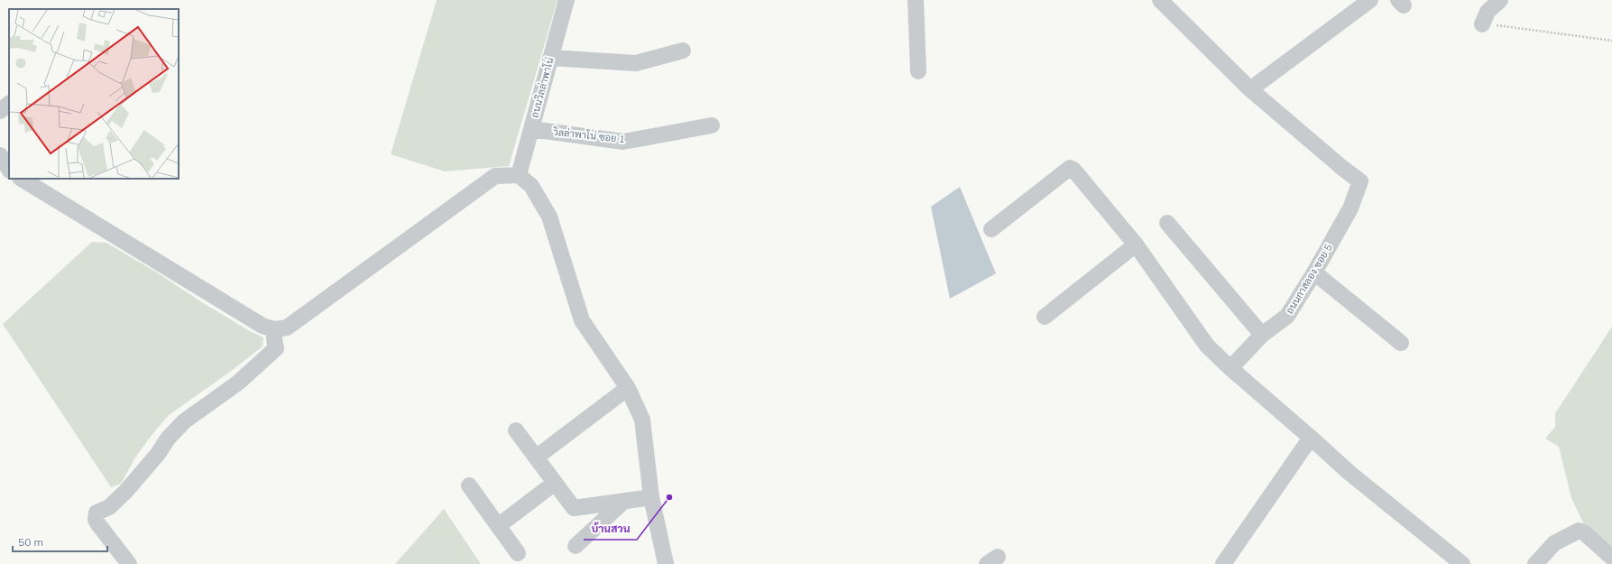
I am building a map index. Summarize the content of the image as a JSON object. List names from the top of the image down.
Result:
{
  "streets": {
    "street": ["ถนนวิลล่าพาโน่", "วิลล่าพาโน่ ซอย 1", "ถนนกาสลอง ซอย 5"]
  },
  "crossings": [
    ["ถนนวิลล่าพาโน่", "วิลล่าพาโน่ ซอย 1"]
  ],
  "places": ["บ้านสวน"],
  "scale_bar": "50 m"
}
